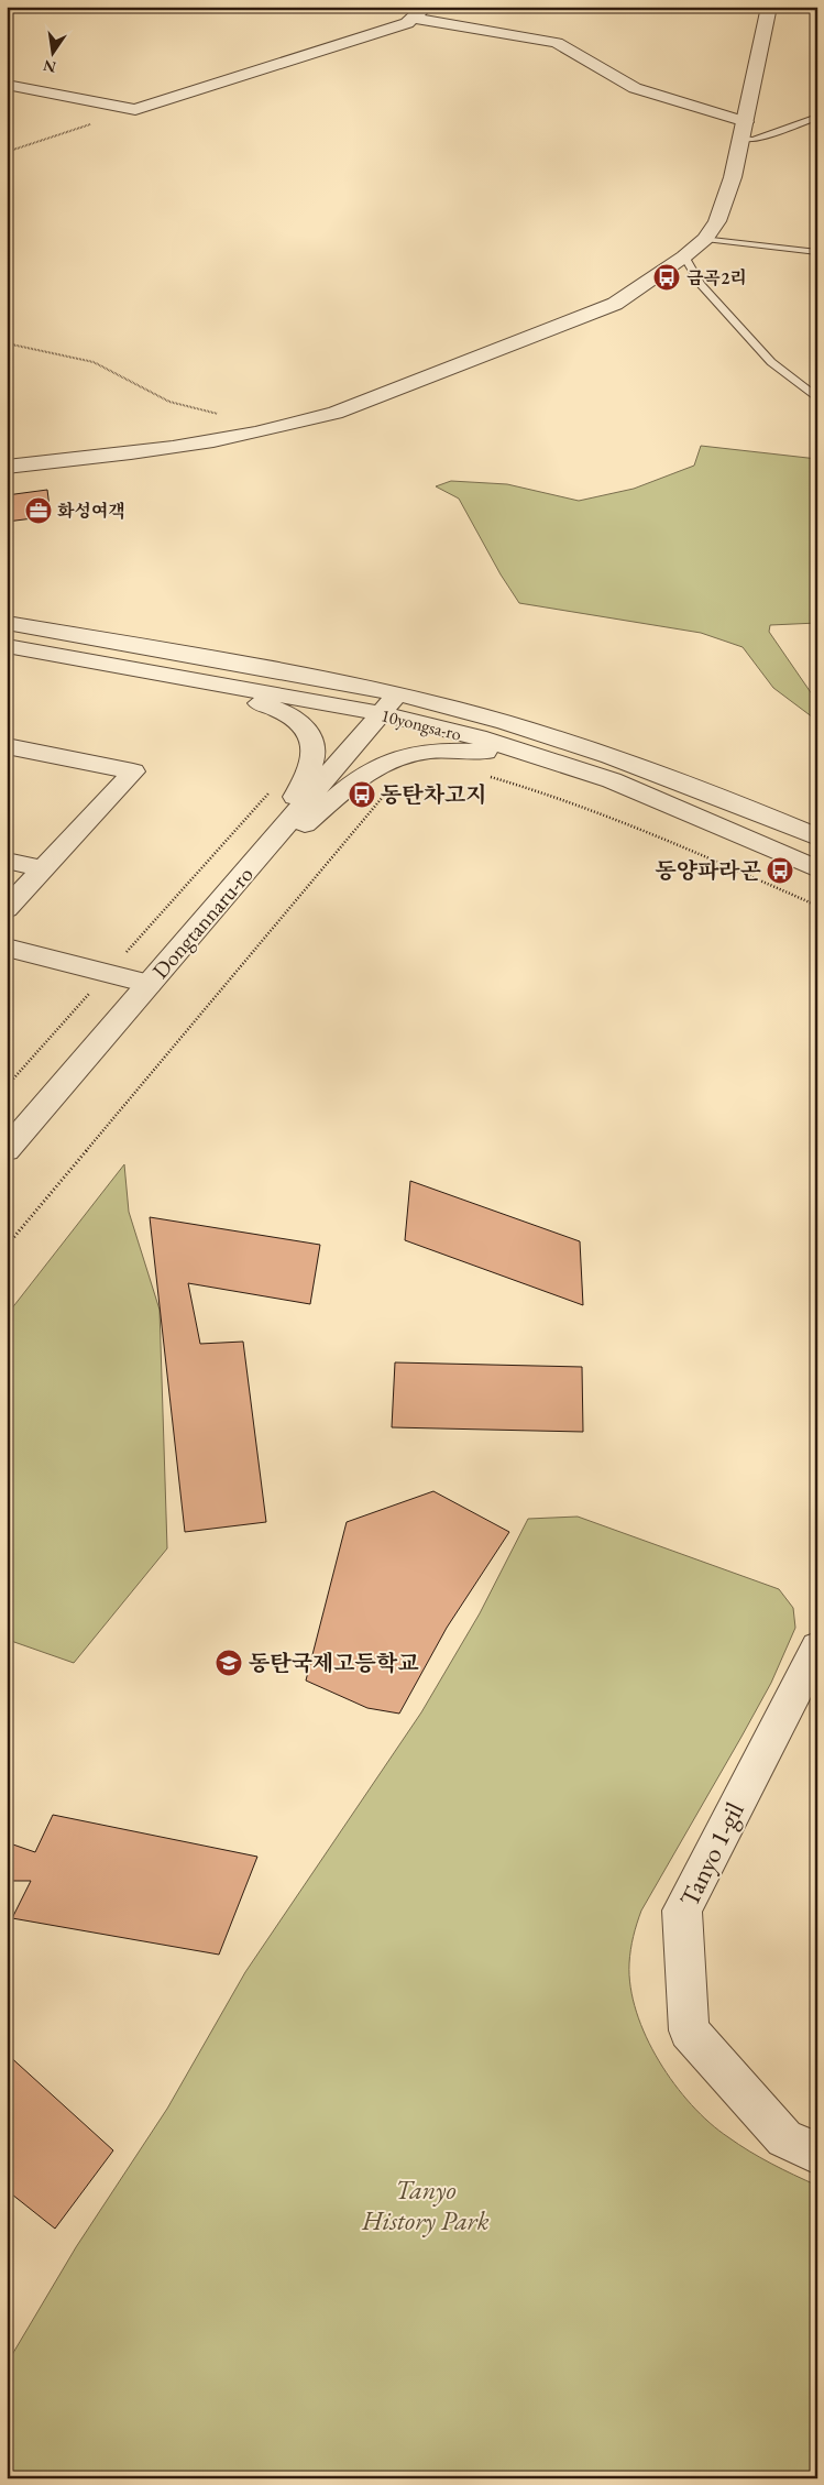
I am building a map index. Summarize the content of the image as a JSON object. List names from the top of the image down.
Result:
{
  "streets": {
    "street": ["10yongsa-ro", "Dongtannaru-ro", "Tanyo 1-gil"]
  },
  "crossings": [
    ["10yongsa-ro", "Dongtannaru-ro"]
  ],
  "parks": ["Tanyo History Park"],
  "places": {
    "bus stop": ["금곡2리", "동탄차고지", "동양파라곤"],
    "office": ["화성여객"],
    "school or university": ["동탄국제고등학교"]
  },
  "north": "bottom"
}
